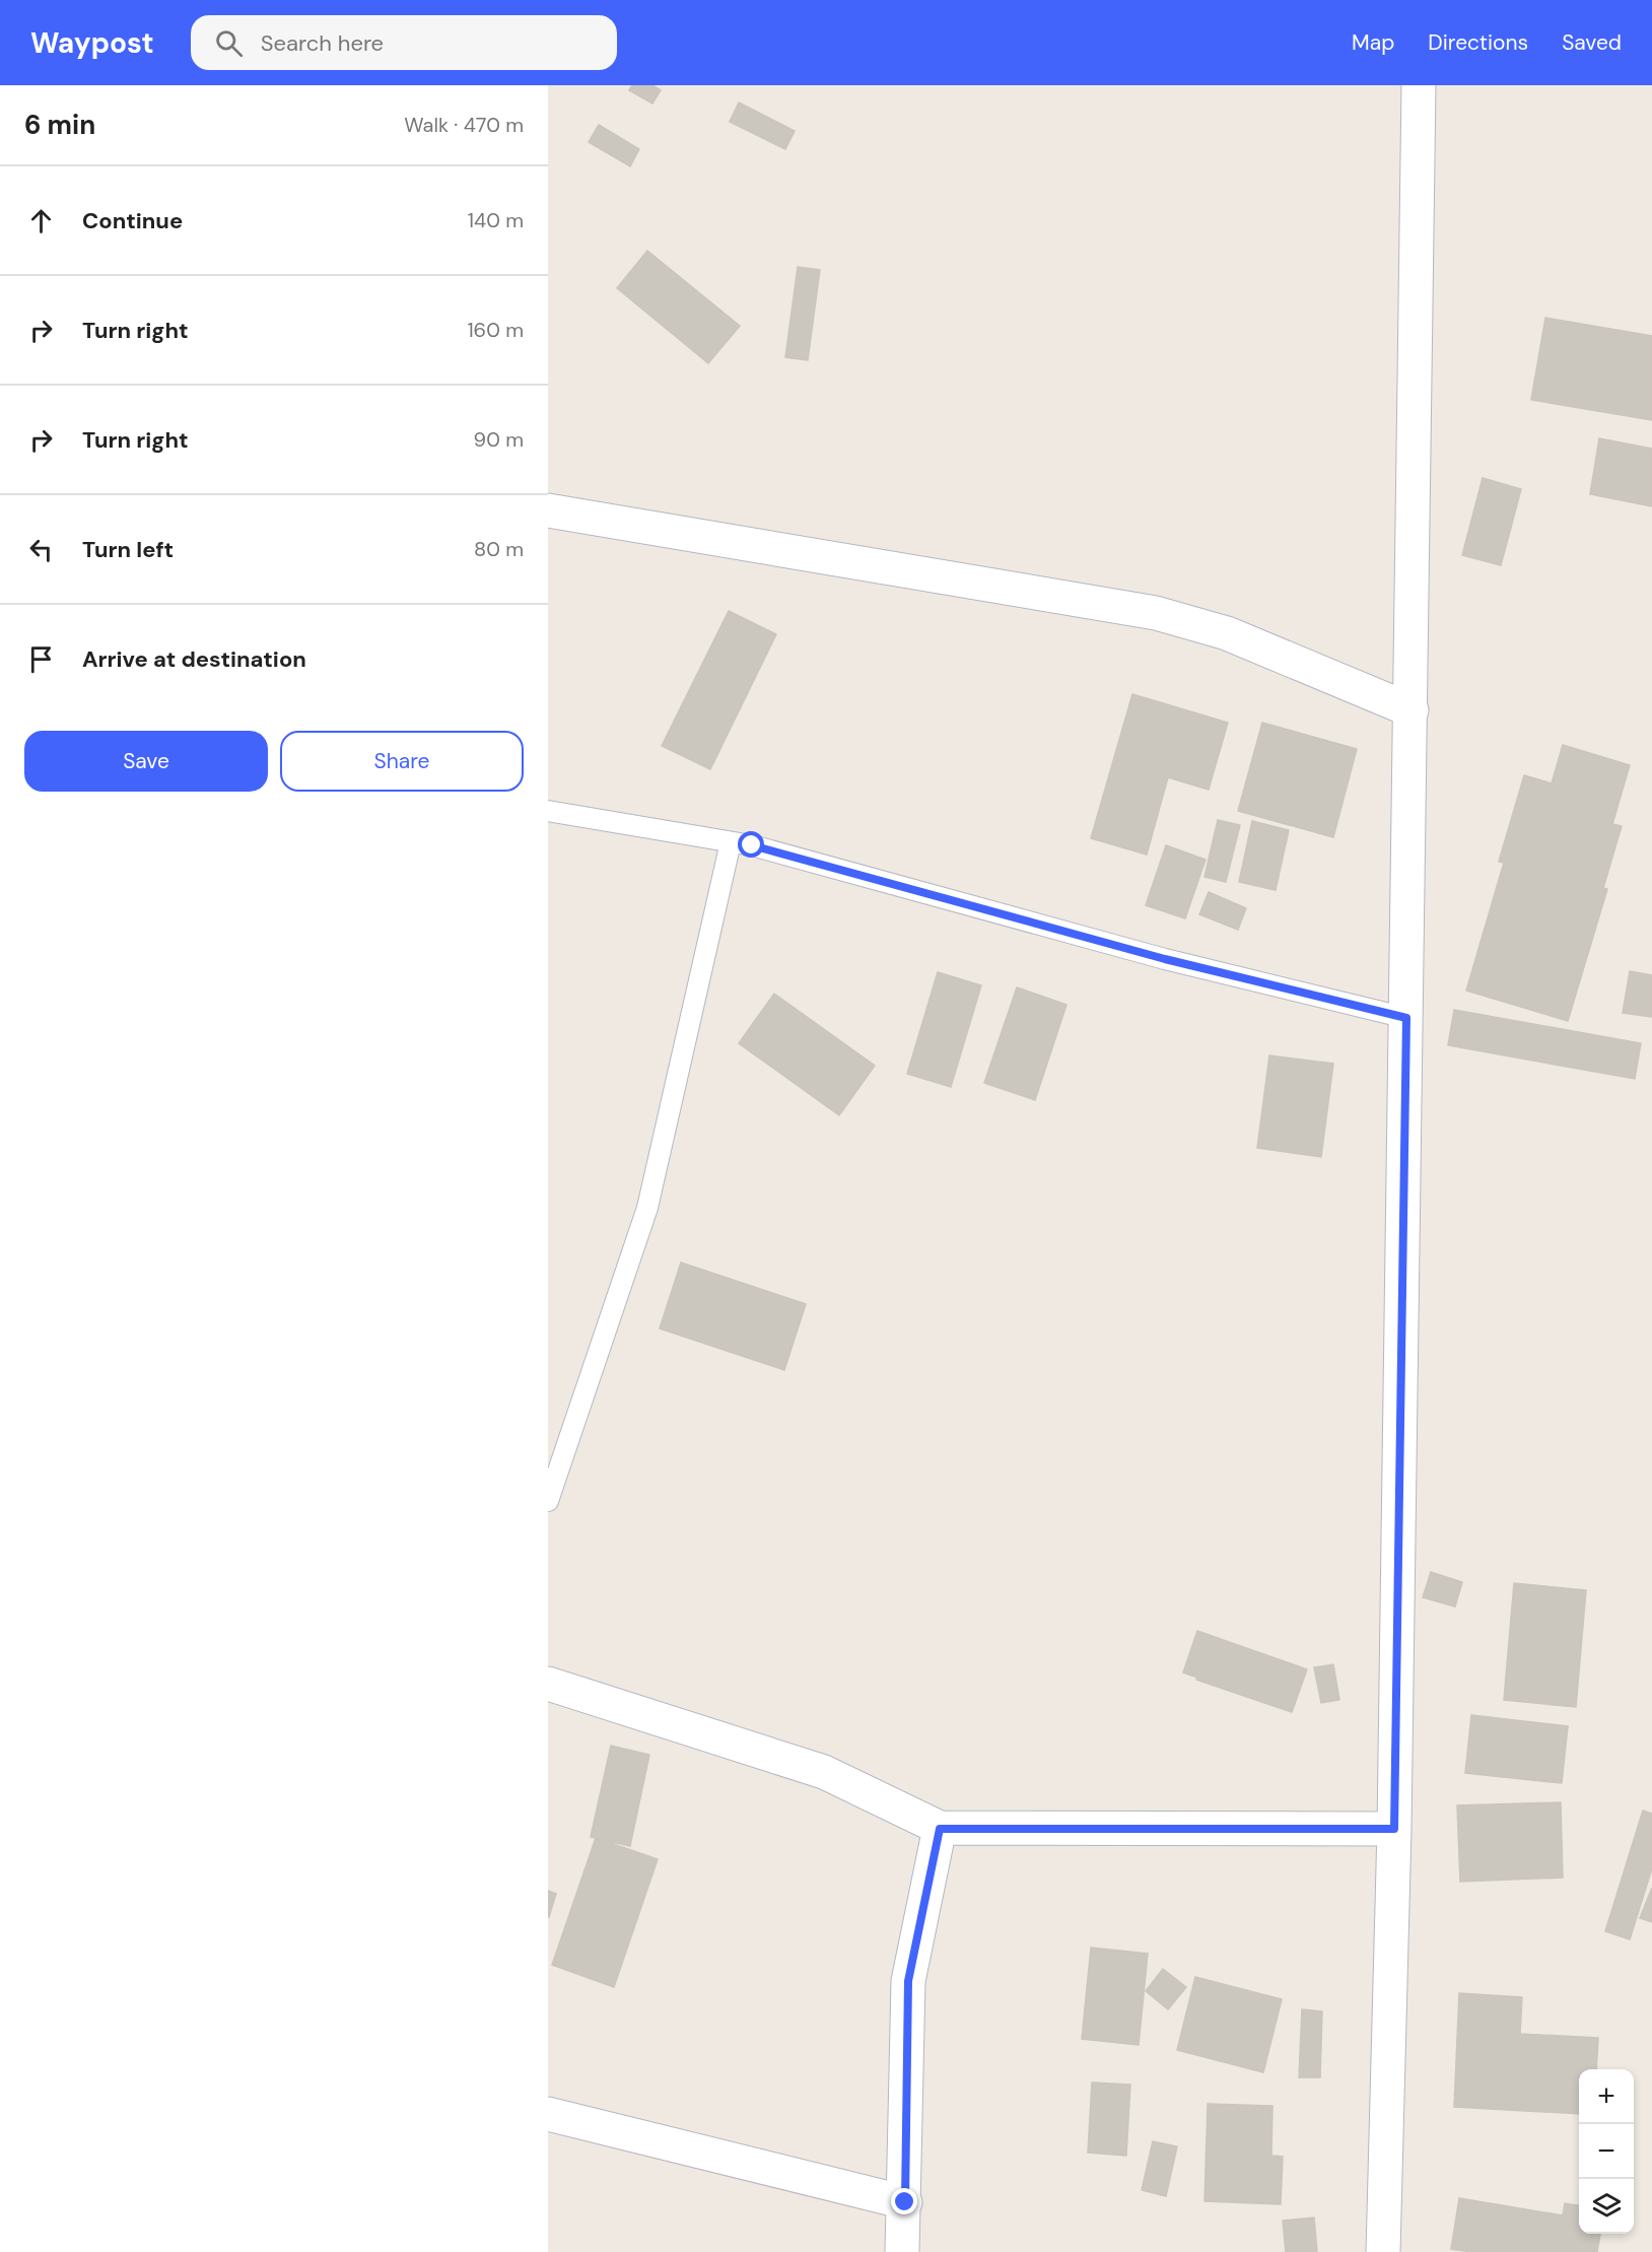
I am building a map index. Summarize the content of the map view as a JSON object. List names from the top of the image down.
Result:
{
  "page": {
    "header": "Waypost",
    "search": "Search here",
    "nav": ["Map", "Directions", "Saved"],
    "heading": ["6 min", "Walk · 470 m"],
    "list": [
      ["Continue", "140 m"],
      ["Turn right", "160 m"],
      ["Turn right", "90 m"],
      ["Turn left", "80 m"],
      "Arrive at destination"
    ],
    "buttons": ["Save", "Share"],
    "map_buttons": ["+", "−"]
  }
}
